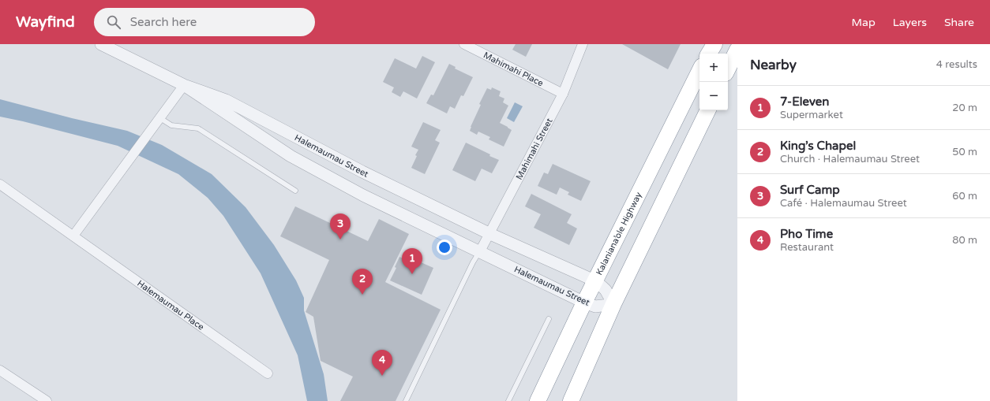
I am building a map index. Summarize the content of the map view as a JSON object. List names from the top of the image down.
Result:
{
  "streets": {
    "highway": ["Kalaniana’ole Highway"],
    "street": [
      "Mahimahi Place",
      "Mahimahi Street",
      "Halemaumau Street",
      "Halemaumau Place"
    ]
  },
  "crossings": [
    ["Mahimahi Place", "Mahimahi Street"],
    ["Mahimahi Street", "Halemaumau Street"],
    ["Halemaumau Street", "Kalaniana’ole Highway"]
  ],
  "page": {
    "header": "Wayfind",
    "search": "Search here",
    "nav": ["Map", "Layers", "Share"],
    "heading": ["Nearby", "4 results"],
    "map_buttons": ["+", "−"],
    "list": [
      {
        "mark": "1",
        "name": "7-Eleven",
        "note": "Supermarket",
        "value": "20 m"
      },
      {
        "mark": "2",
        "name": "King’s Chapel",
        "note": "Church · Halemaumau Street",
        "value": "50 m"
      },
      {
        "mark": "3",
        "name": "Surf Camp",
        "note": "Café · Halemaumau Street",
        "value": "60 m"
      },
      {
        "mark": "4",
        "name": "Pho Time",
        "note": "Restaurant",
        "value": "80 m"
      }
    ],
    "pins": [
      "3",
      "1",
      "2",
      "4"
    ]
  }
}
